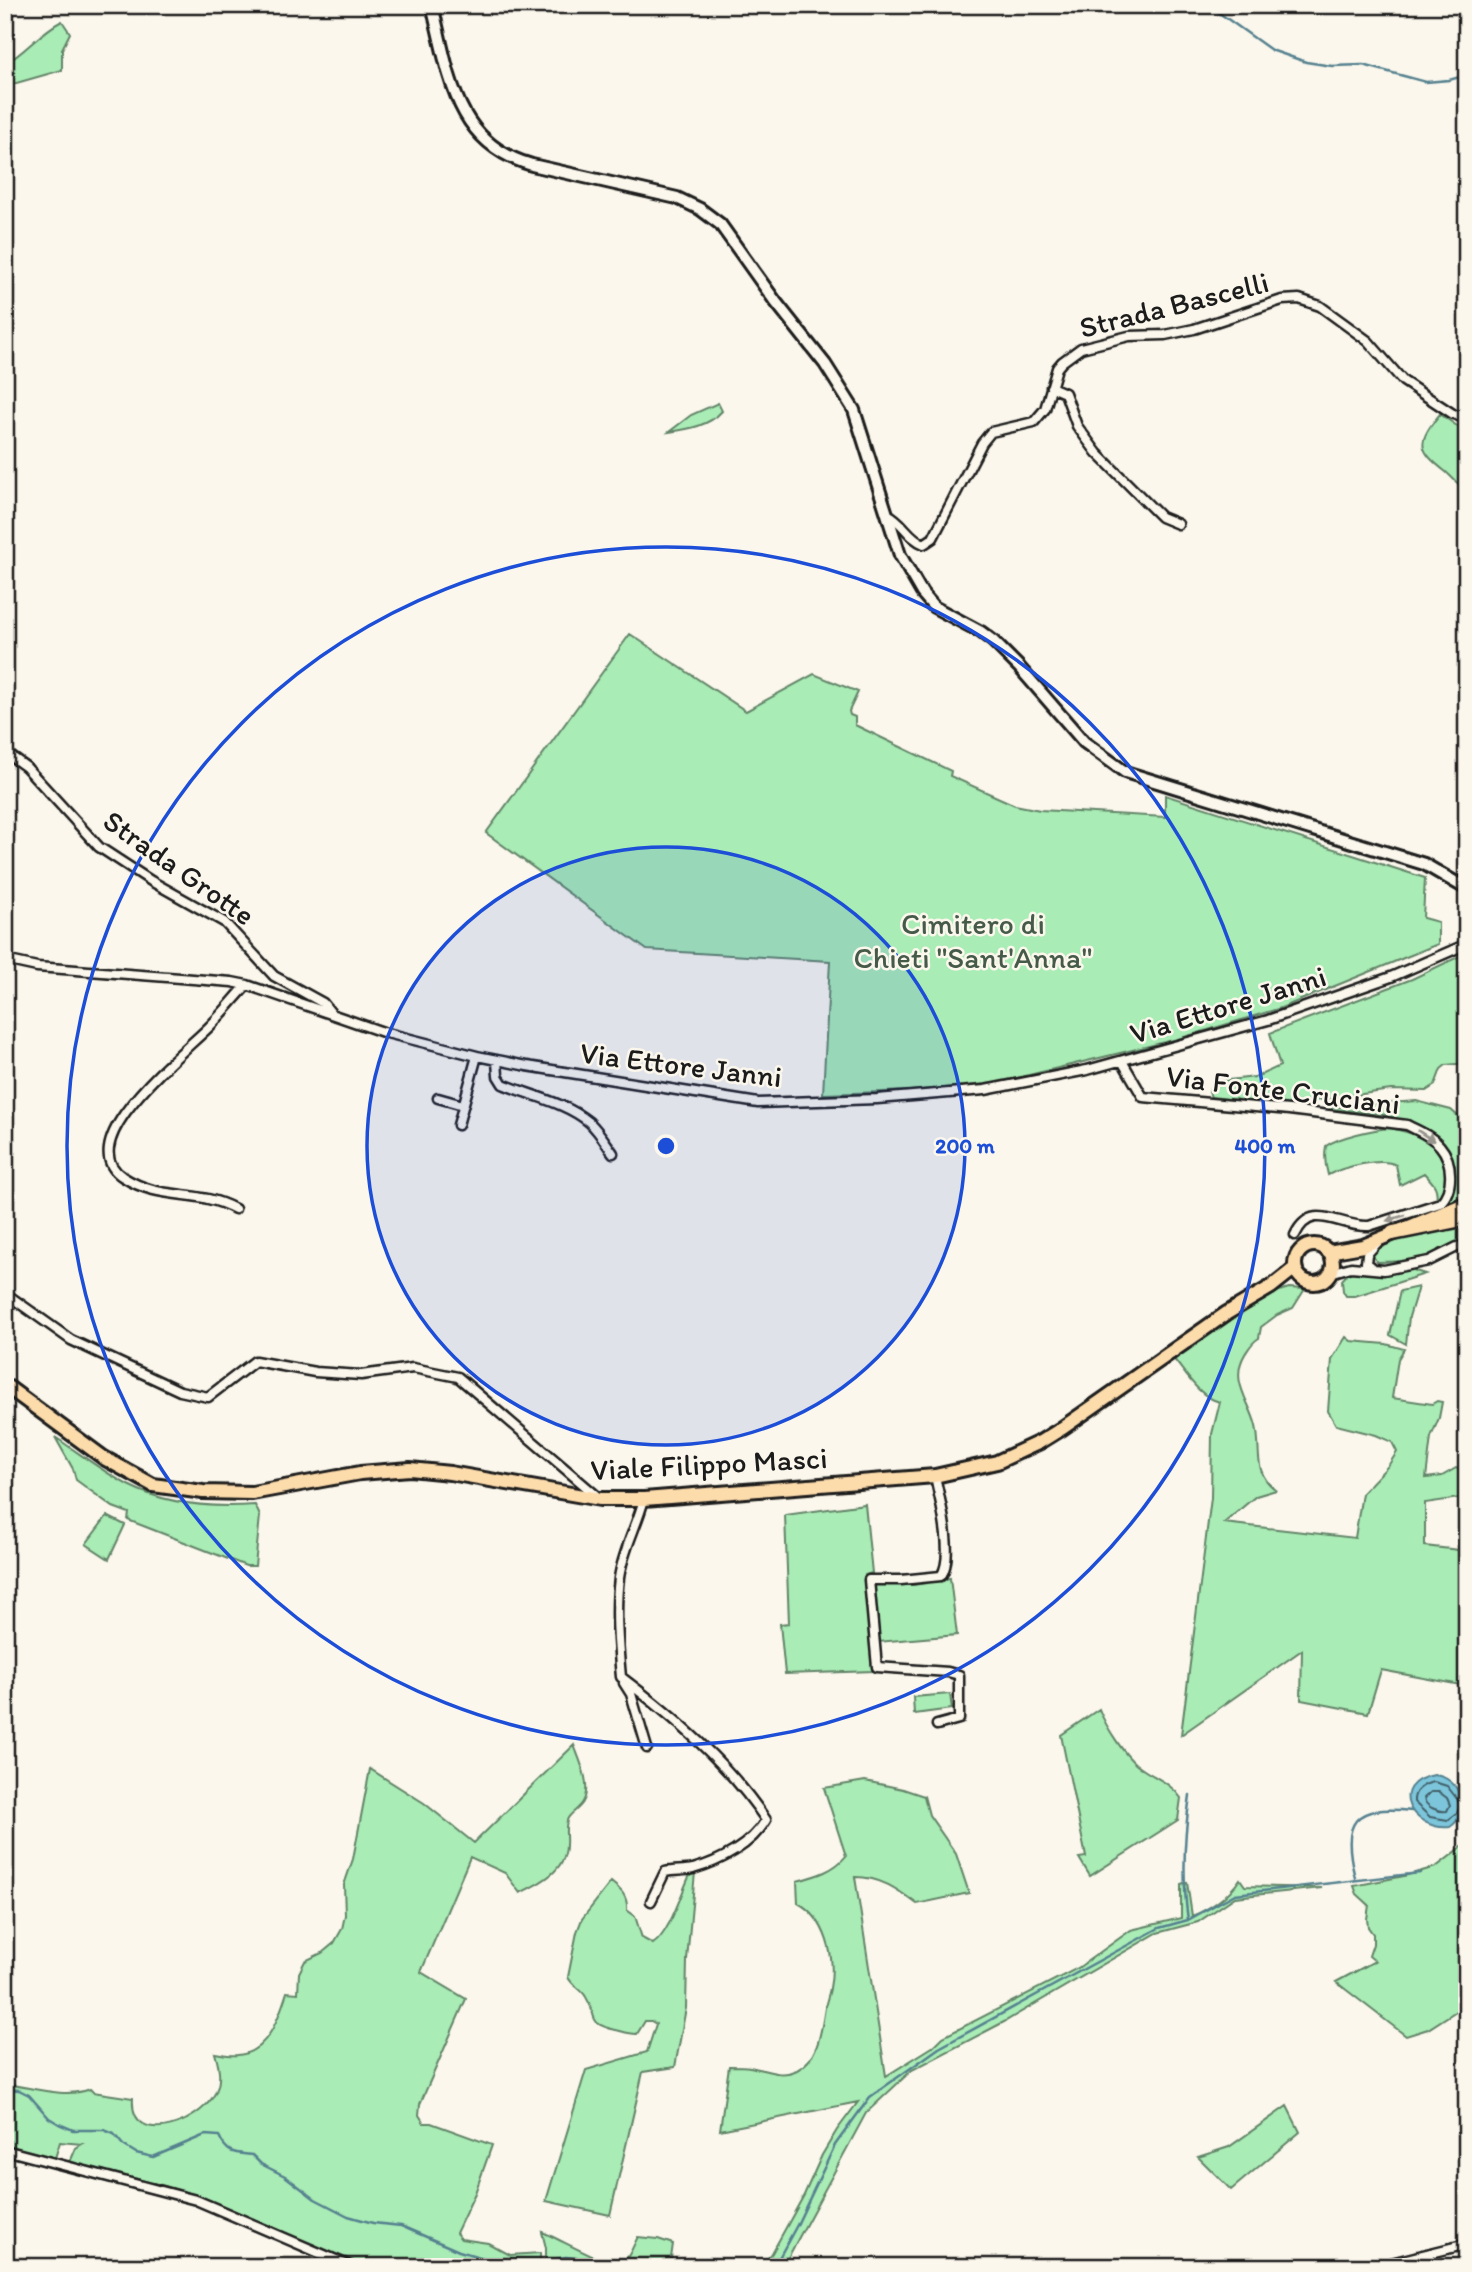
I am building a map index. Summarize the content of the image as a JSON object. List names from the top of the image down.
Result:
{
  "streets": {
    "main road": ["Viale Filippo Masci"],
    "street": [
      "Strada Bascelli",
      "Strada Grotte",
      "Via Ettore Janni",
      "Via Fonte Cruciani"
    ]
  },
  "crossings": [
    ["Strada Grotte", "Via Ettore Janni"],
    ["Via Ettore Janni", "Via Fonte Cruciani"]
  ],
  "parks": ["Cimitero di Chieti \"Sant'Anna\""],
  "rings": ["200 m", "400 m"]
}
